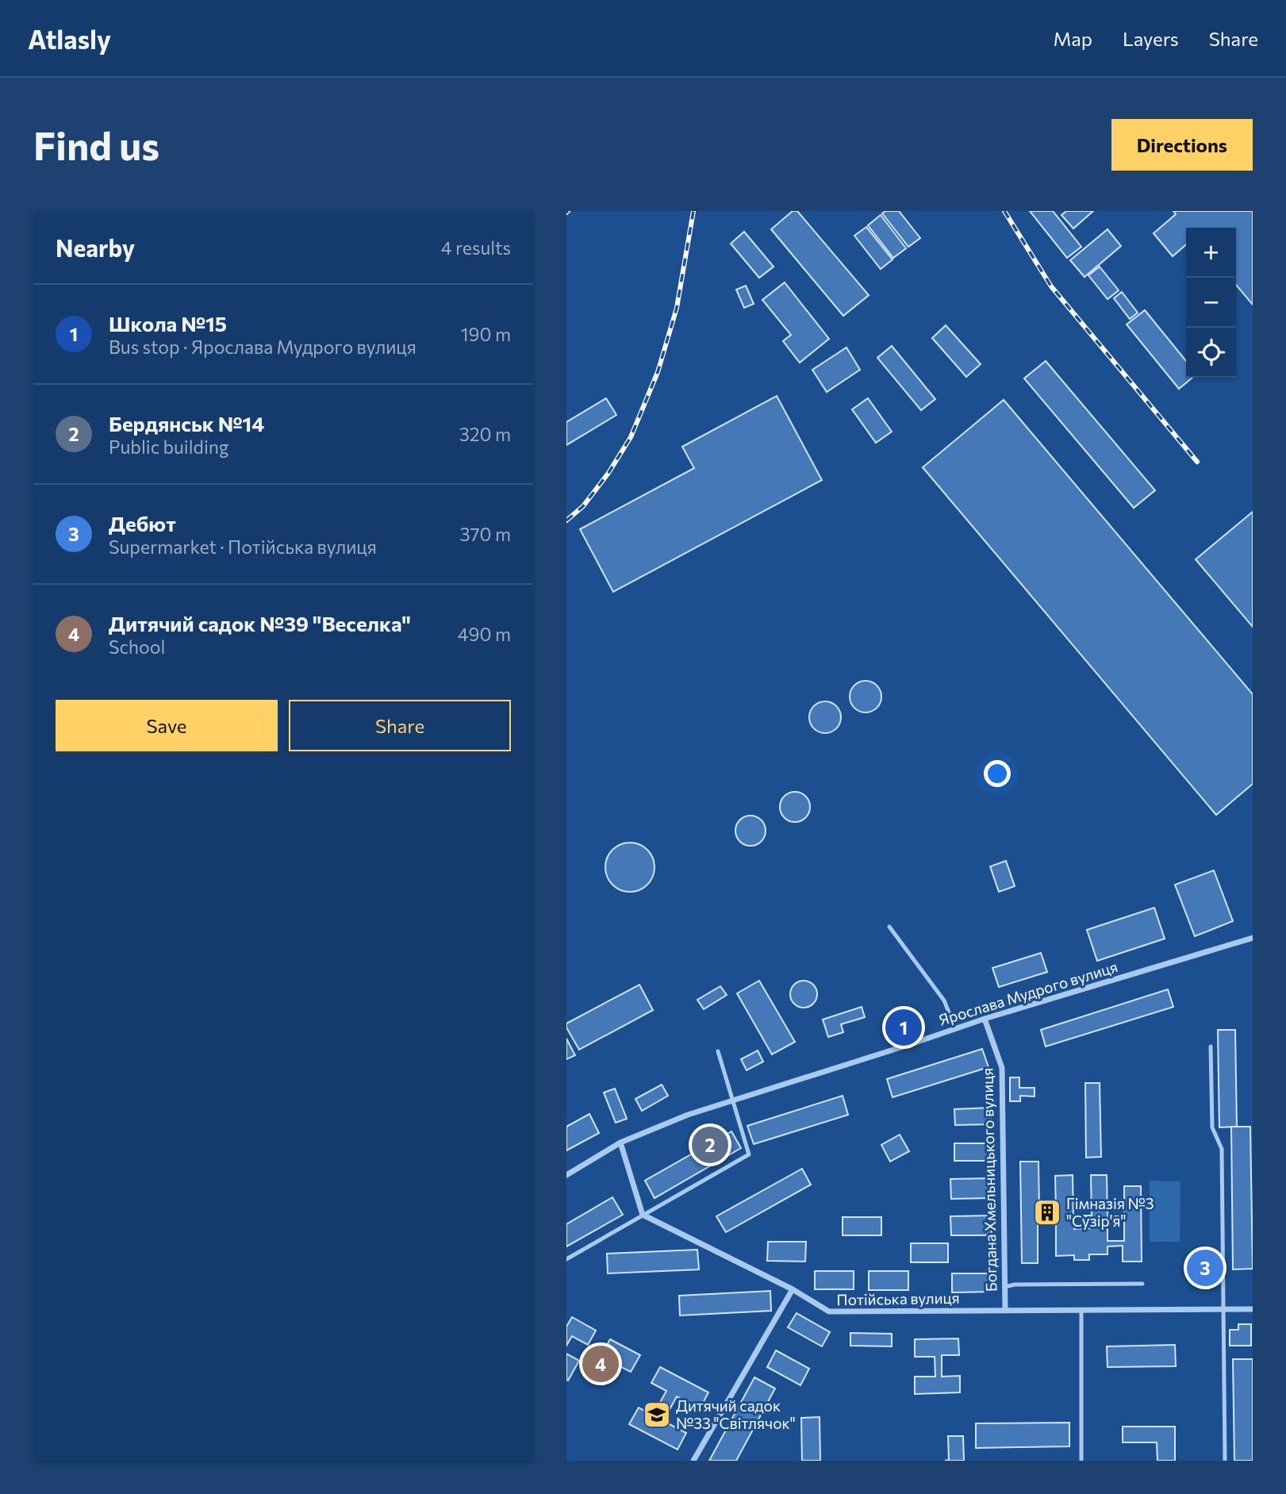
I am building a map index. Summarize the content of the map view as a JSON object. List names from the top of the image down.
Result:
{
  "streets": {
    "street": ["Ярослава Мудрого вулиця", "Богдана Хмельницького вулиця", "Потійська вулиця"]
  },
  "crossings": [
    ["Ярослава Мудрого вулиця", "Богдана Хмельницького вулиця"],
    ["Богдана Хмельницького вулиця", "Потійська вулиця"]
  ],
  "places": {
    "building": ["Гімназія №3 \"Сузір'я\""],
    "school or university": ["Дитячий садок №33 \"Світлячок\""]
  },
  "page": {
    "header": "Atlasly",
    "nav": ["Map", "Layers", "Share"],
    "buttons": [
      "Directions",
      ["Save", "Share"]
    ],
    "title": "Find us",
    "heading": ["Nearby", "4 results"],
    "map_buttons": ["+", "−"],
    "list": [
      {
        "mark": "1",
        "name": "Школа №15",
        "note": "Bus stop · Ярослава Мудрого вулиця",
        "value": "190 m"
      },
      {
        "mark": "2",
        "name": "Бердянськ №14",
        "note": "Public building",
        "value": "320 m"
      },
      {
        "mark": "3",
        "name": "Дебют",
        "note": "Supermarket · Потійська вулиця",
        "value": "370 m"
      },
      {
        "mark": "4",
        "name": "Дитячий садок №39 \"Веселка\"",
        "note": "School",
        "value": "490 m"
      }
    ],
    "pins": [
      "1",
      "2",
      "3",
      "4"
    ]
  }
}
